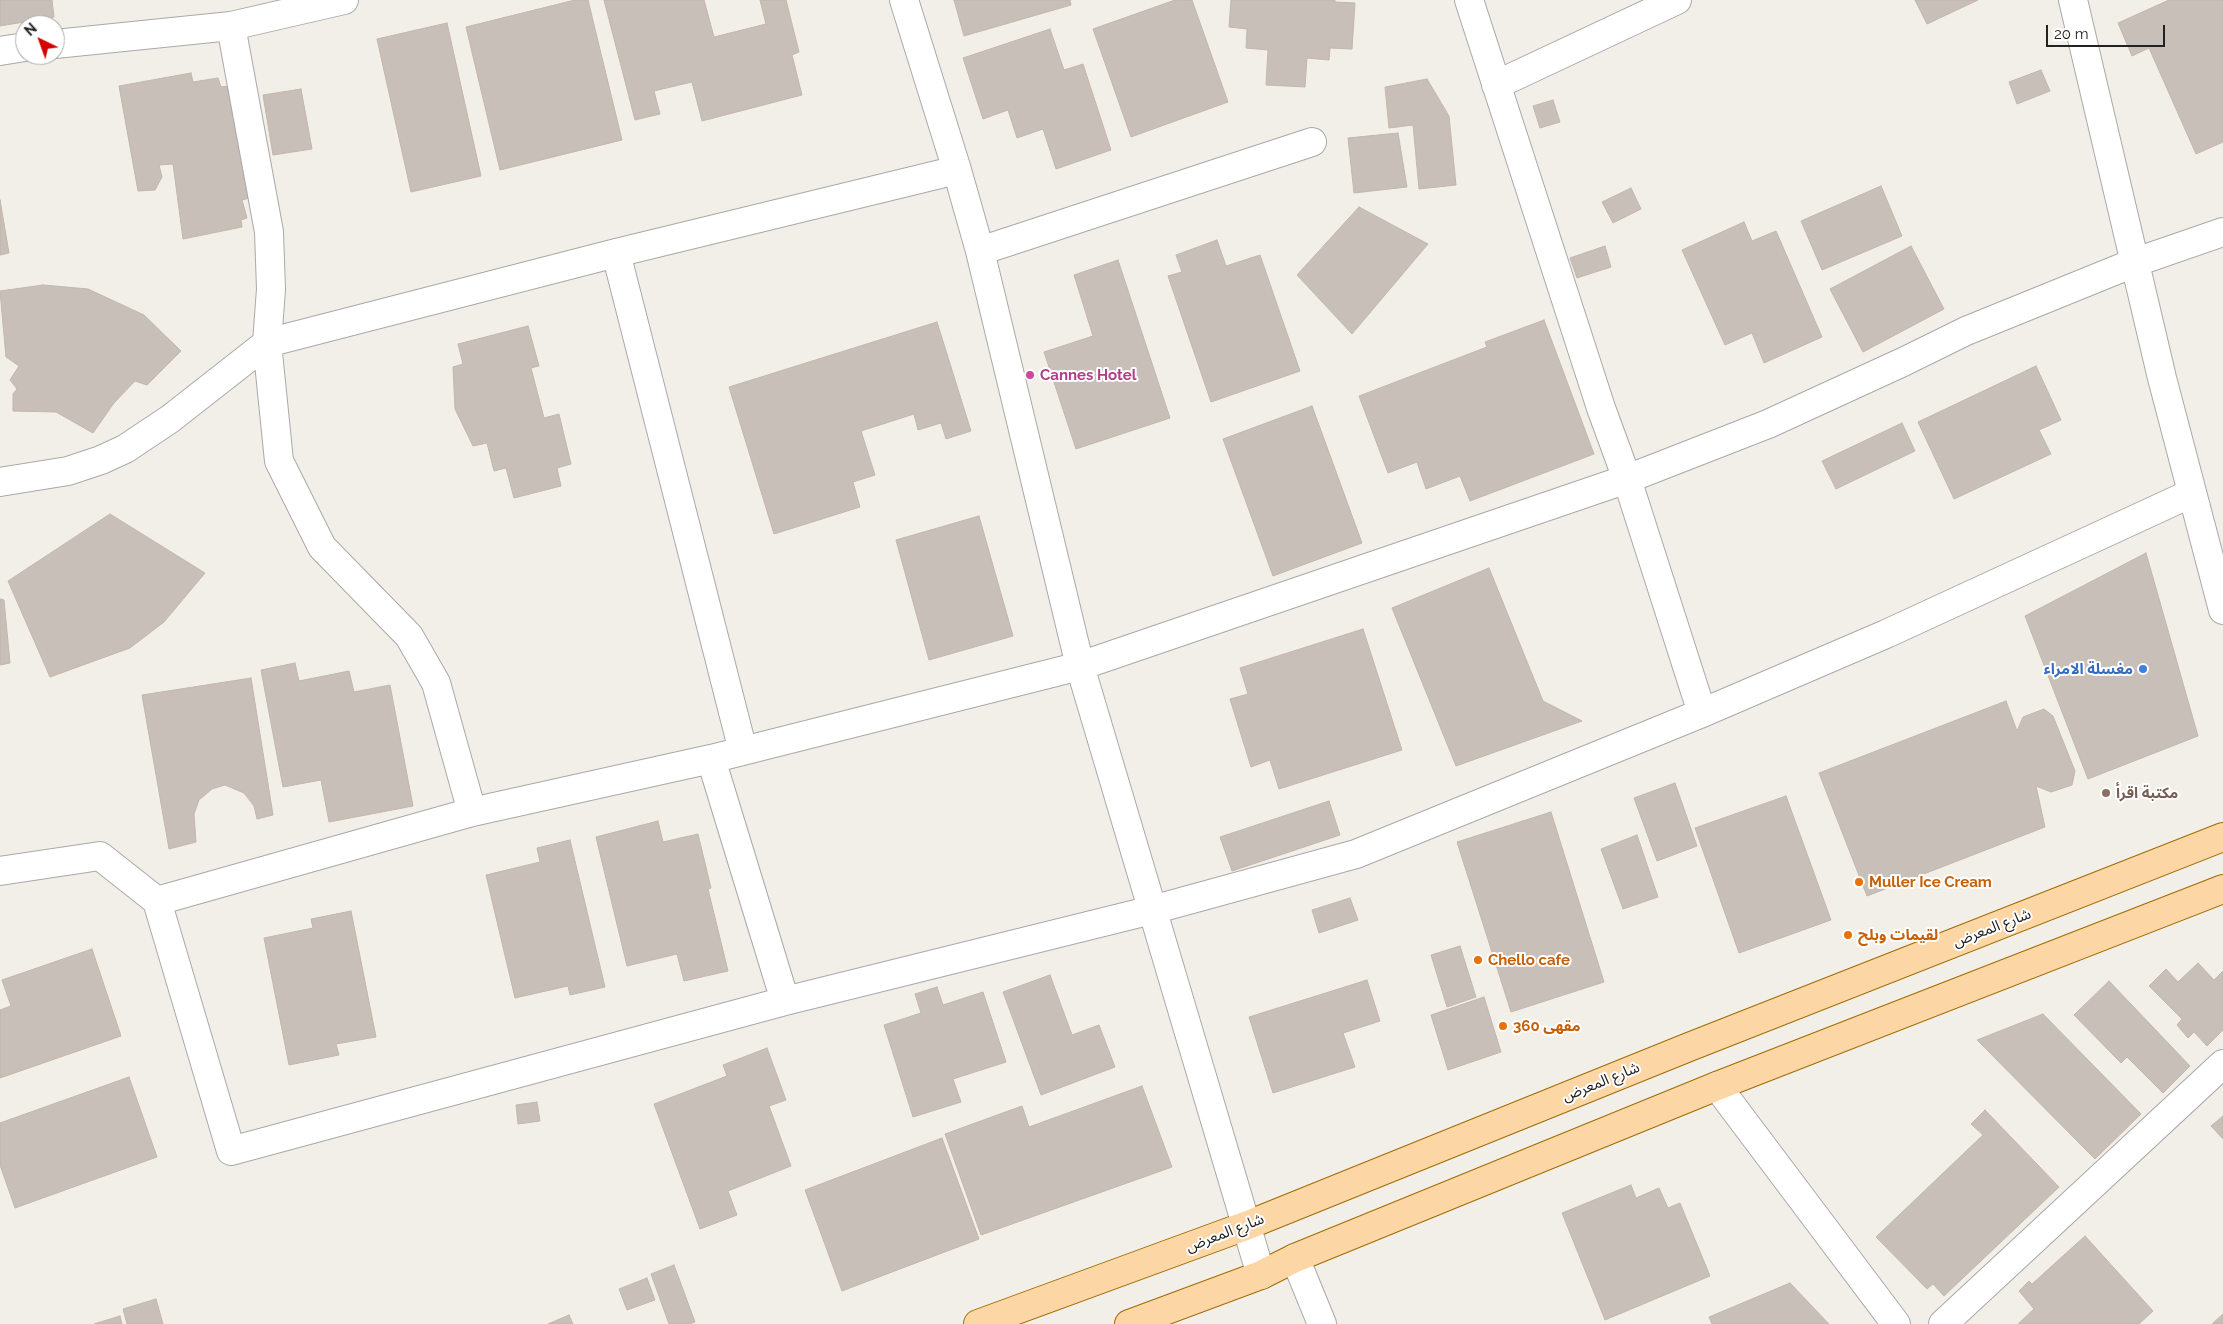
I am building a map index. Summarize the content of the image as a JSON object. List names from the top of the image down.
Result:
{
  "streets": {
    "main road": ["شارع المعرض"]
  },
  "places": [
    "Cannes Hotel",
    "مغسلة الامراء",
    "مكتبة اقرأ",
    "Muller Ice Cream",
    "لقيمات وبلح",
    "Chello cafe",
    "مقهى 360"
  ],
  "scale_bar": "20 m",
  "north": "top left"
}
